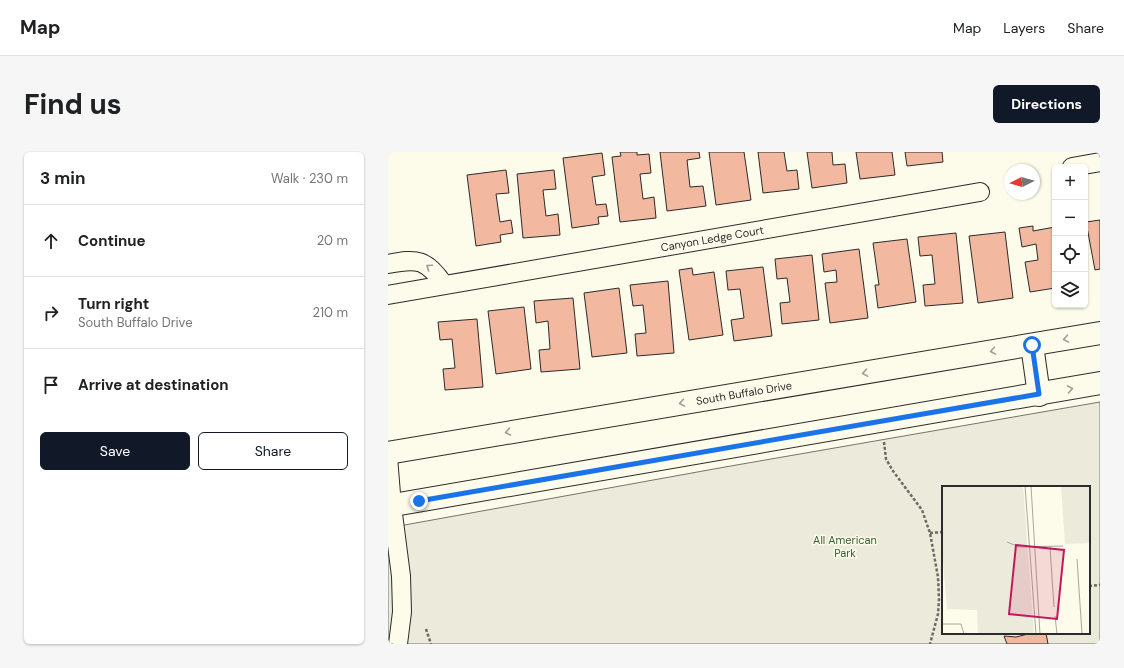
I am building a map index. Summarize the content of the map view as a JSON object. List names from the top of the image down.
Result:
{
  "streets": {
    "main road": ["South Buffalo Drive"],
    "street": ["Canyon Ledge Court"]
  },
  "parks": ["All American Park"],
  "north": "left",
  "page": {
    "header": "Map",
    "nav": ["Map", "Layers", "Share"],
    "buttons": [
      "Directions",
      ["Save", "Share"]
    ],
    "title": "Find us",
    "heading": ["3 min", "Walk · 230 m"],
    "map_buttons": ["+", "−"],
    "list": [
      ["Continue", "20 m"],
      ["Turn right", "South Buffalo Drive", "210 m"],
      "Arrive at destination"
    ]
  }
}
